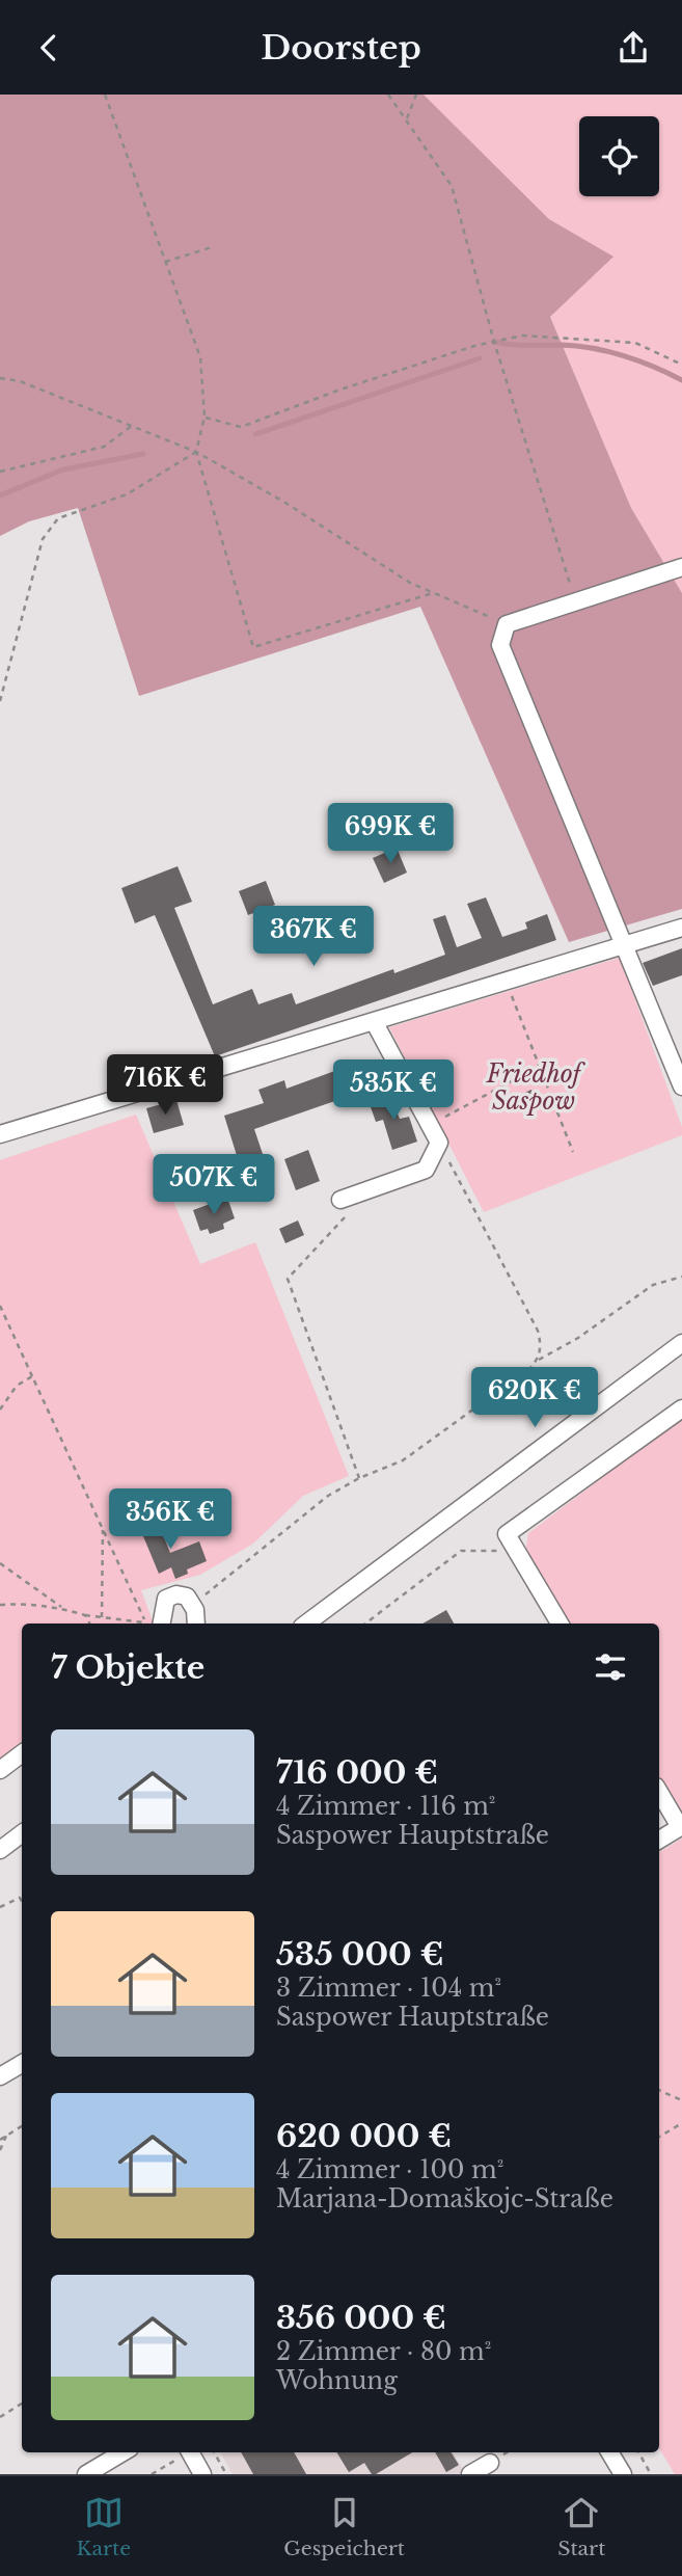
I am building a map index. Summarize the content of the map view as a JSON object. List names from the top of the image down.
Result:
{
  "parks": ["Friedhof Saspow"],
  "page": {
    "header": "Doorstep",
    "price": [
      "699K €",
      "367K €",
      "716K €",
      "535K €",
      "507K €",
      "620K €",
      "356K €"
    ],
    "heading": "7 Objekte",
    "list": [
      {
        "name": "716 000 €",
        "note": "4 Zimmer · 116 m² · Saspower Hauptstraße"
      },
      {
        "name": "535 000 €",
        "note": "3 Zimmer · 104 m² · Saspower Hauptstraße"
      },
      {
        "name": "620 000 €",
        "note": "4 Zimmer · 100 m² · Marjana-Domaškojc-Straße"
      },
      {
        "name": "356 000 €",
        "note": "2 Zimmer · 80 m² · Wohnung"
      }
    ],
    "tabs": ["Karte", "Gespeichert", "Start"]
  }
}
